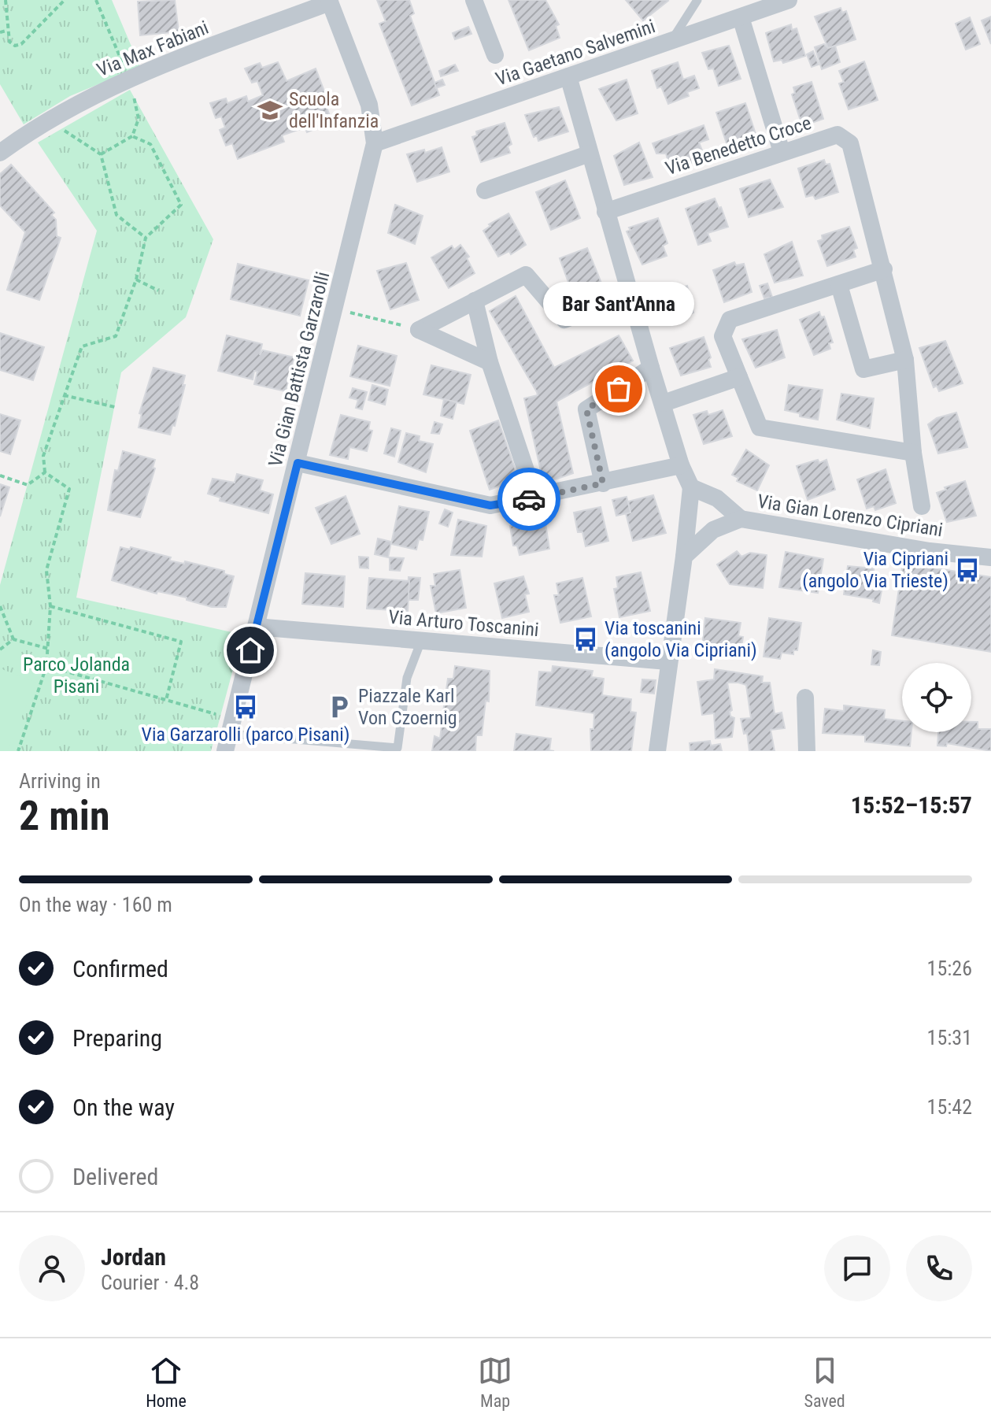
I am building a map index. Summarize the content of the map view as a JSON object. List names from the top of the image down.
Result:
{
  "streets": {
    "street": [
      "Via Max Fabiani",
      "Via Gaetano Salvemini",
      "Via Benedetto Croce",
      "Via Gian Battista Garzarolli",
      "Via Gian Lorenzo Cipriani",
      "Via Arturo Toscanini"
    ]
  },
  "crossings": [
    ["Via Max Fabiani", "Via Gian Battista Garzarolli"],
    ["Via Gaetano Salvemini", "Via Gian Battista Garzarolli"],
    ["Via Gian Battista Garzarolli", "Via Arturo Toscanini"]
  ],
  "parks": ["Parco Jolanda Pisani"],
  "places": {
    "school or university": ["Scuola dell'Infanzia"],
    "other": ["Bar Sant'Anna"],
    "bus stop": ["Via Cipriani (angolo Via Trieste)", "Via toscanini (angolo Via Cipriani)", "Via Garzarolli (parco Pisani)"],
    "parking": ["Piazzale Karl Von Czoernig"]
  },
  "page": {
    "bubble": "Bar Sant'Anna",
    "heading": ["2 min", "Arriving in", "15:52–15:57"],
    "panel": ["Jordan", "Courier · 4.8"],
    "bar": "On the way · 160 m",
    "list": [
      ["Confirmed", "15:26"],
      ["Preparing", "15:31"],
      ["On the way", "15:42"],
      "Delivered"
    ],
    "tabs": ["Home", "Map", "Saved"]
  }
}
